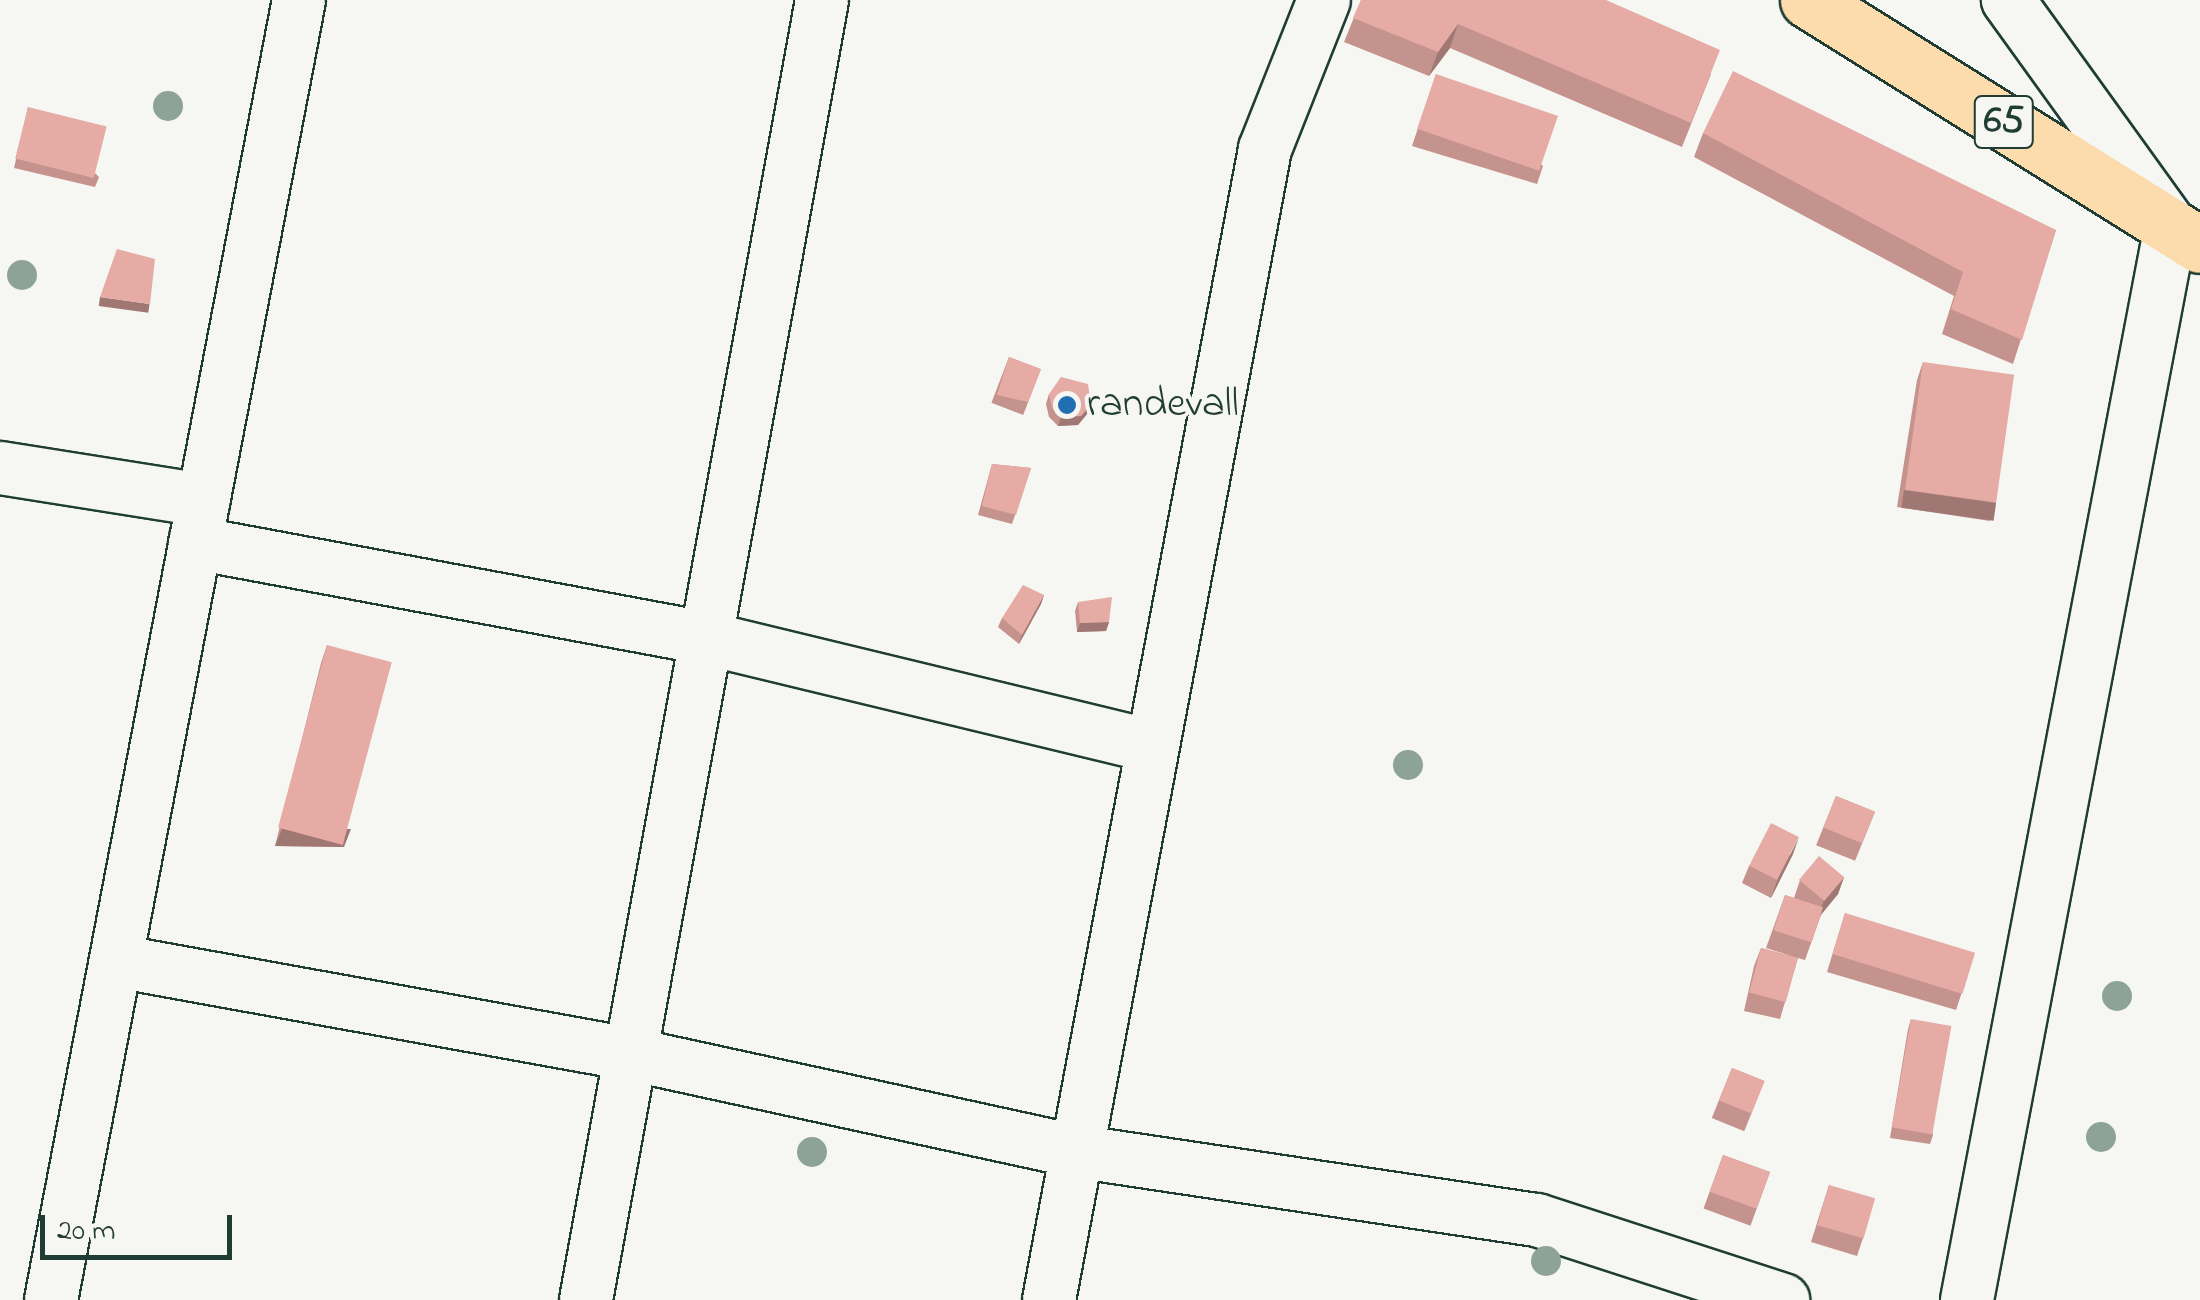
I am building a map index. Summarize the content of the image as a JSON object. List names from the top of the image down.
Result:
{
  "streets": {
    "main road": ["65"]
  },
  "places": ["randevall"],
  "scale_bar": "20 m"
}
